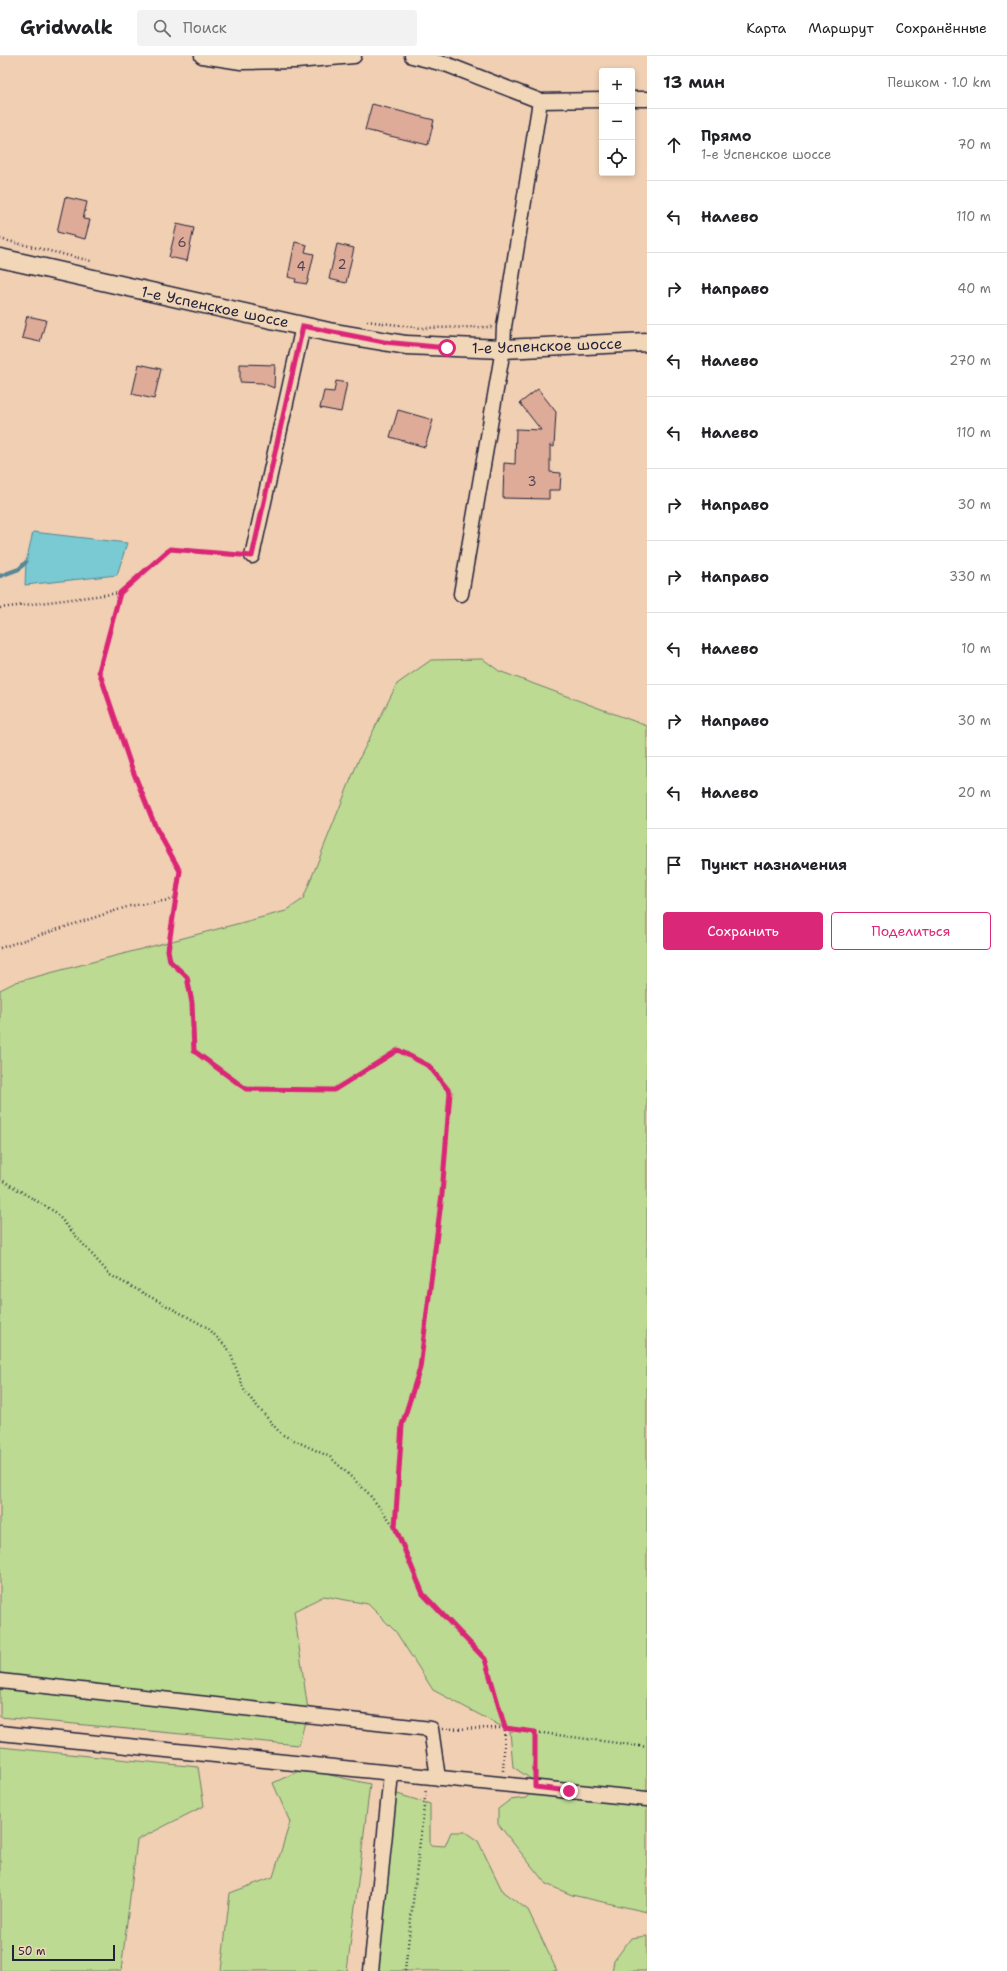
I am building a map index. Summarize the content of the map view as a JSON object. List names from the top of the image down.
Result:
{
  "streets": {
    "main road": ["1-е Успенское шоссе"]
  },
  "house_numbers": [
    "6",
    "2",
    "4",
    "3"
  ],
  "scale_bar": "50 m",
  "page": {
    "header": "Gridwalk",
    "search": "Поиск",
    "nav": ["Карта", "Маршрут", "Сохранённые"],
    "heading": ["13 мин", "Пешком · 1.0 km"],
    "map_buttons": ["+", "−"],
    "list": [
      ["Прямо", "1-е Успенское шоссе", "70 m"],
      ["Налево", "110 m"],
      ["Направо", "40 m"],
      ["Налево", "270 m"],
      ["Налево", "110 m"],
      ["Направо", "30 m"],
      ["Направо", "330 m"],
      ["Налево", "10 m"],
      ["Направо", "30 m"],
      ["Налево", "20 m"],
      "Пункт назначения"
    ],
    "buttons": ["Сохранить", "Поделиться"],
    "scale": "50 m"
  }
}
